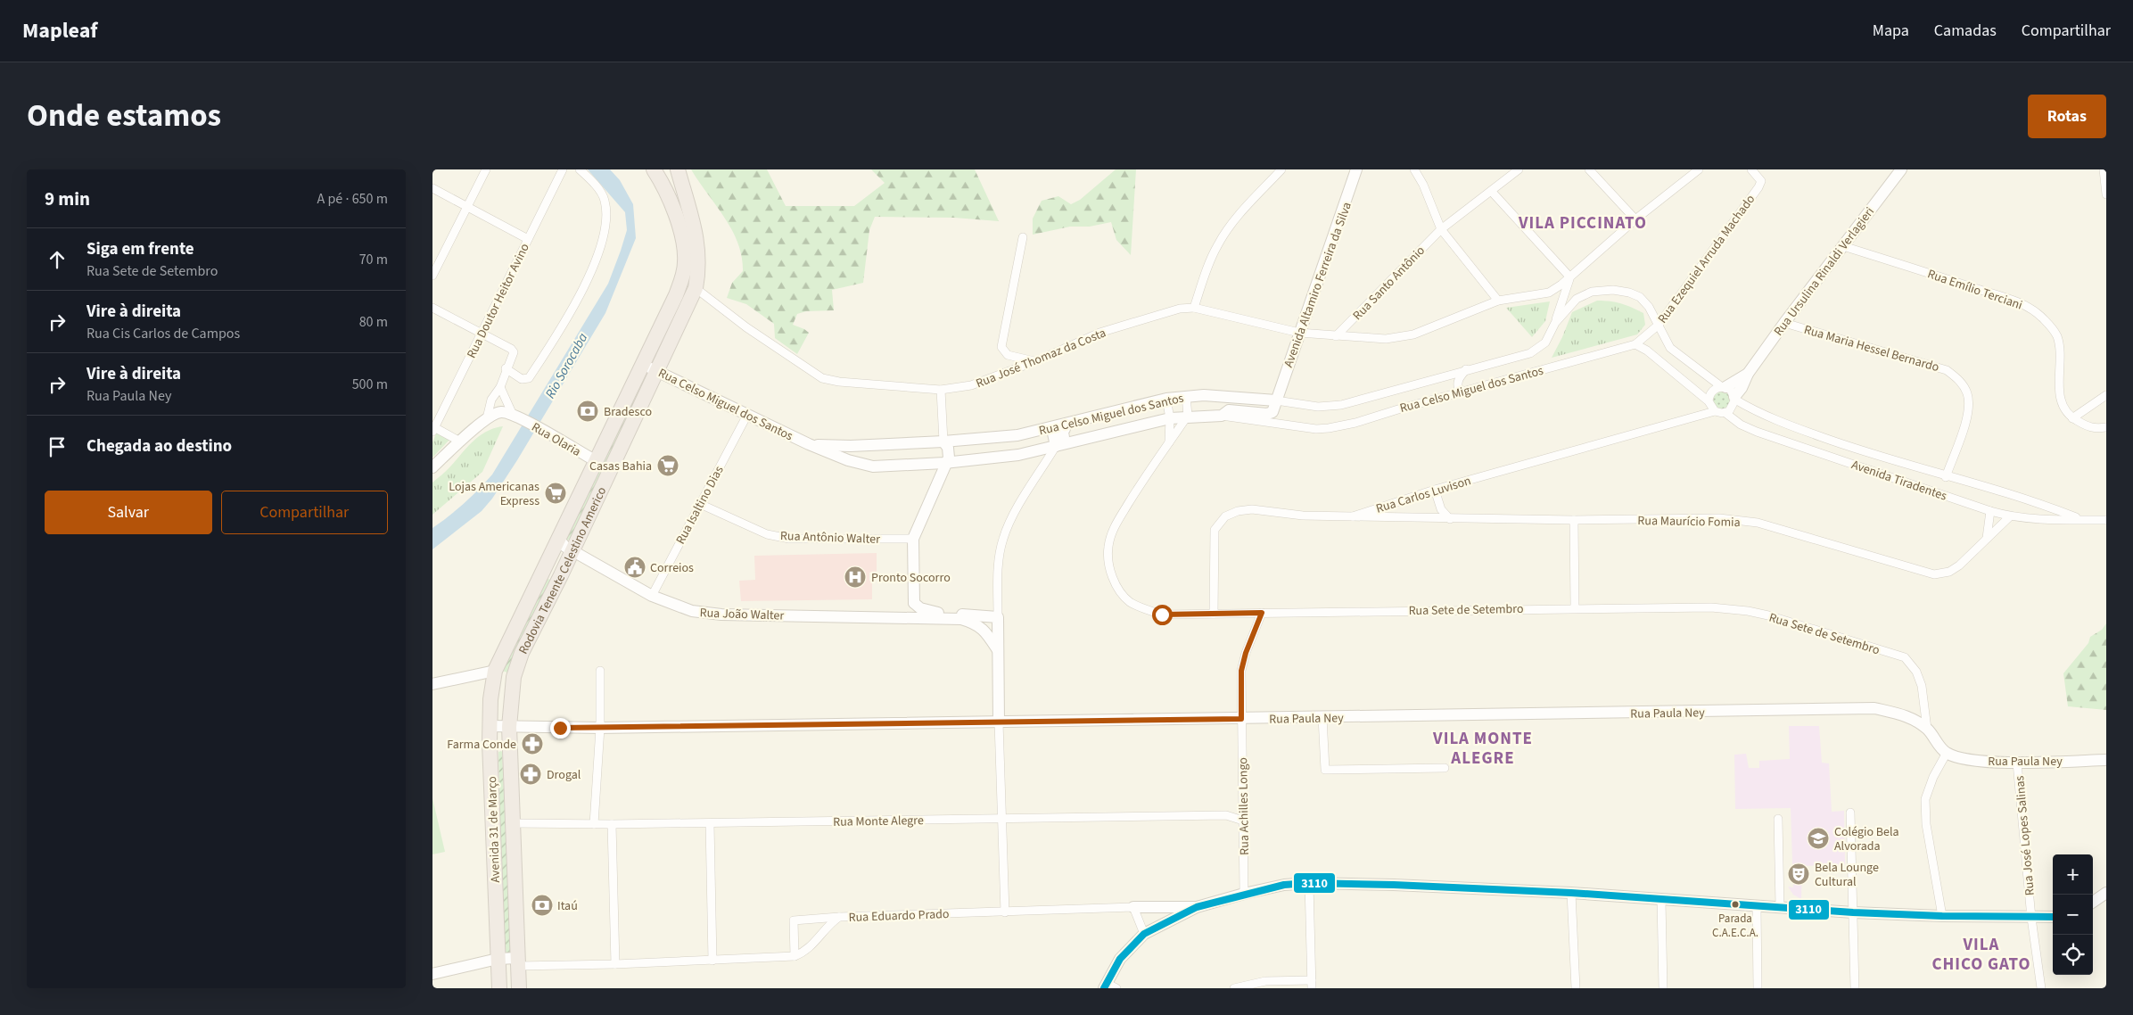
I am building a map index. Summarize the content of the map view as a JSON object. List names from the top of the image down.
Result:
{
  "streets": {
    "highway": ["Rodovia Tenente Celestino Americo", "Avenida 31 de Março"],
    "main road": [
      "Rua Ursulina Rinaldi Verlagieri",
      "Avenida Altamiro Ferreira da Silva",
      "Rua Celso Miguel dos Santos",
      "Rua Olaria",
      "Rua João Walter",
      "Rua Paula Ney"
    ],
    "street": [
      "Rua Ezequiel Arruda Machado",
      "Rua Santo Antônio",
      "Rua Emílio Terciani",
      "Rua Doutor Heitor Avino",
      "Rua Maria Hessel Bernardo",
      "Rua José Thomaz da Costa",
      "Avenida Tiradentes",
      "Rua Carlos Luvison",
      "Rua Isaltino Dias",
      "Rua Maurício Fomia",
      "Rua Antônio Walter",
      "Rua Sete de Setembro",
      "Rua Achilles Longo",
      "Rua Monte Alegre",
      "Rua José Lopes Salinas",
      "Rua Eduardo Prado"
    ]
  },
  "crossings": [
    ["Rua Ezequiel Arruda Machado", "Rua Celso Miguel dos Santos"],
    ["Rua Ursulina Rinaldi Verlagieri", "Rua Emílio Terciani"],
    ["Rua Ursulina Rinaldi Verlagieri", "Rua Maria Hessel Bernardo"],
    ["Rua Ursulina Rinaldi Verlagieri", "Avenida Tiradentes"],
    ["Rua Ursulina Rinaldi Verlagieri", "Rua Carlos Luvison"],
    ["Avenida Altamiro Ferreira da Silva", "Rua Celso Miguel dos Santos"],
    ["Rua Maria Hessel Bernardo", "Avenida Tiradentes"],
    ["Rua Celso Miguel dos Santos", "Rua Isaltino Dias"],
    ["Rua Celso Miguel dos Santos", "Rodovia Tenente Celestino Americo"],
    ["Rua Celso Miguel dos Santos", "Rua Sete de Setembro"],
    ["Rua Olaria", "Rodovia Tenente Celestino Americo"],
    ["Avenida Tiradentes", "Rua Carlos Luvison"],
    ["Avenida Tiradentes", "Rua Maurício Fomia"],
    ["Rua Carlos Luvison", "Rua Maurício Fomia"],
    ["Rua Carlos Luvison", "Rua Sete de Setembro"],
    ["Rua Isaltino Dias", "Rua Antônio Walter"],
    ["Rua Isaltino Dias", "Rua João Walter"],
    ["Rodovia Tenente Celestino Americo", "Rua João Walter"],
    ["Rodovia Tenente Celestino Americo", "Avenida 31 de Março"],
    ["Rua Sete de Setembro", "Rua Paula Ney"],
    ["Rua Sete de Setembro", "Rua Achilles Longo"],
    ["Rua Paula Ney", "Rua Achilles Longo"],
    ["Rua Paula Ney", "Avenida 31 de Março"],
    ["Rua Paula Ney", "Rua José Lopes Salinas"],
    ["Rua Achilles Longo", "Rua Monte Alegre"],
    ["Rua Monte Alegre", "Avenida 31 de Março"],
    ["Avenida 31 de Março", "Rua Eduardo Prado"]
  ],
  "districts": ["VILA PICCINATO", "VILA MONTE ALEGRE", "VILA CHICO GATO"],
  "water": ["Rio Sorocaba"],
  "places": {
    "bank": ["Bradesco", "Itaú"],
    "supermarket": ["Casas Bahia", "Lojas Americanas Express"],
    "public building": ["Correios"],
    "hospital": ["Pronto Socorro"],
    "pharmacy": ["Farma Conde", "Drogal"],
    "school or university": ["Colégio Bela Alvorada"],
    "theatre": ["Bela Lounge Cultural"],
    "other": ["Parada C.A.E.C.A."]
  },
  "lines": ["transit line 3110"],
  "page": {
    "header": "Mapleaf",
    "nav": ["Mapa", "Camadas", "Compartilhar"],
    "title": "Onde estamos",
    "buttons": [
      "Rotas",
      ["Salvar", "Compartilhar"]
    ],
    "heading": ["9 min", "A pé · 650 m"],
    "list": [
      ["Siga em frente", "Rua Sete de Setembro", "70 m"],
      ["Vire à direita", "Rua Cis Carlos de Campos", "80 m"],
      ["Vire à direita", "Rua Paula Ney", "500 m"],
      "Chegada ao destino"
    ],
    "map_buttons": ["+", "−"]
  }
}
